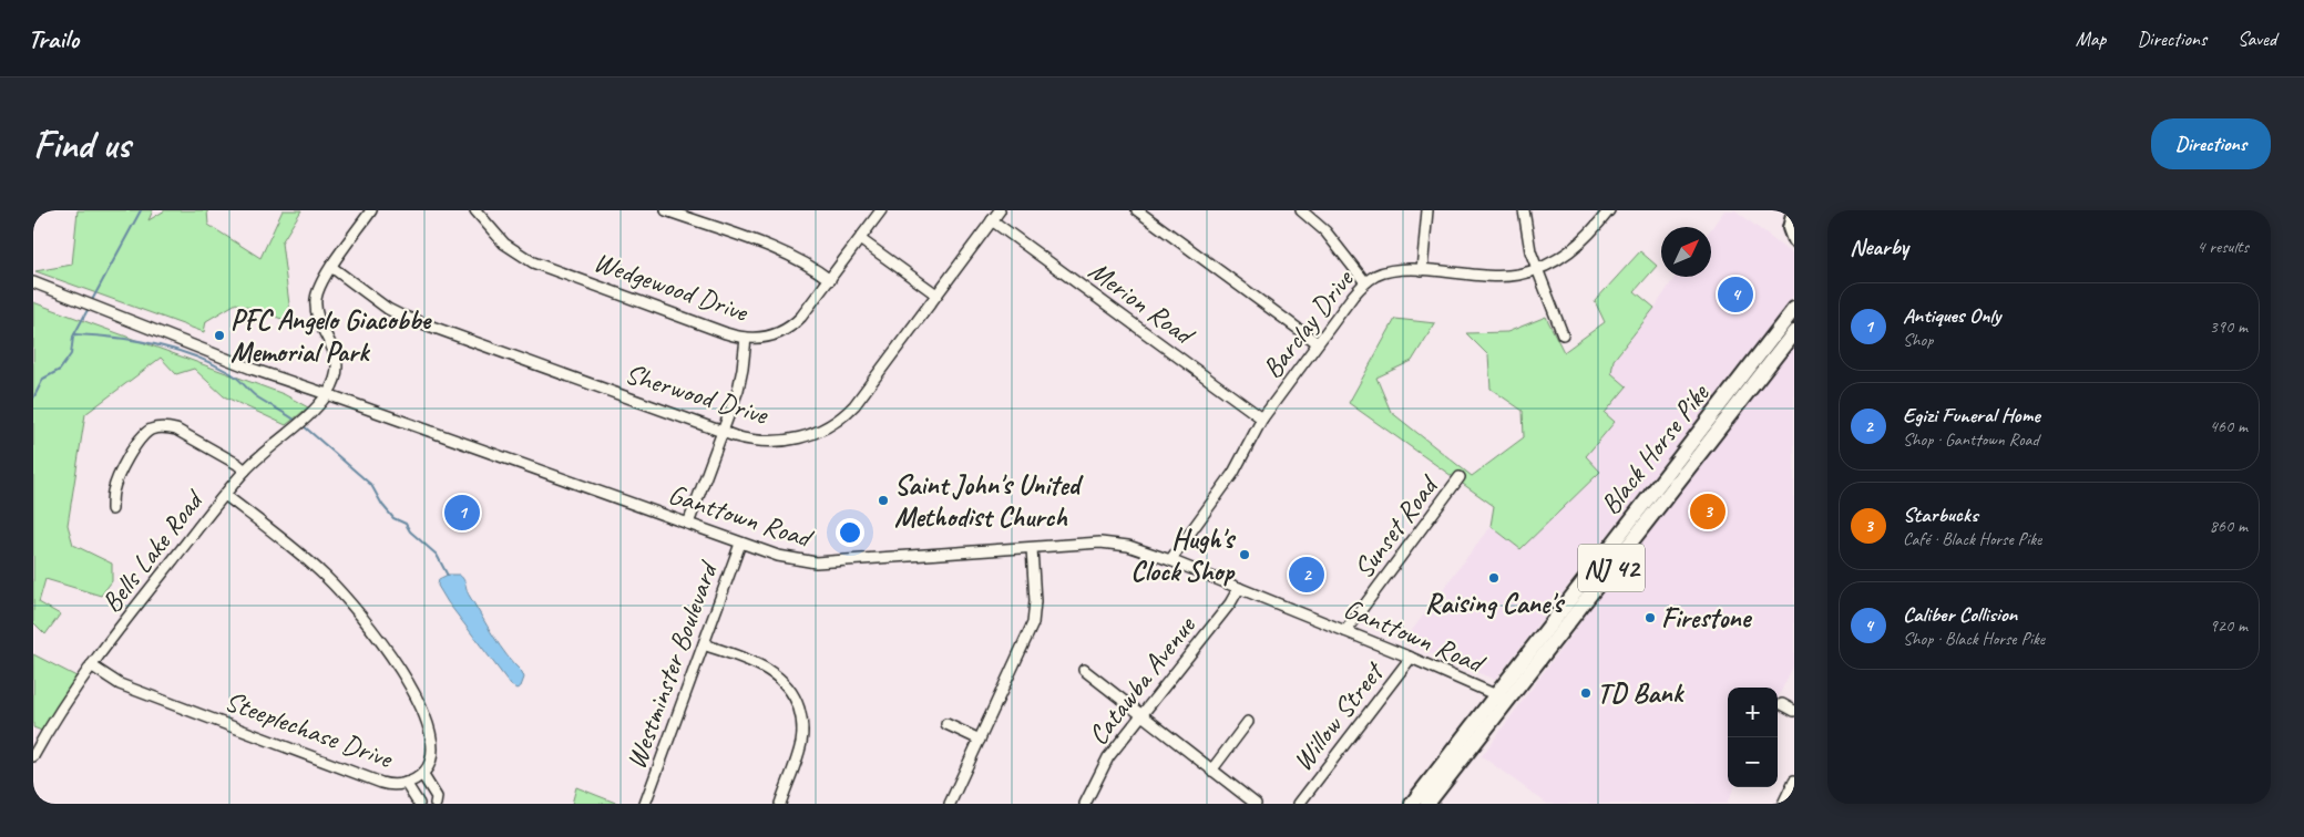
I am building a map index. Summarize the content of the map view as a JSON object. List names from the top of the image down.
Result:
{
  "streets": {
    "highway": ["Black Horse Pike", "NJ 42"],
    "street": [
      "Wedgewood Drive",
      "Merion Road",
      "Barclay Drive",
      "Sherwood Drive",
      "Ganttown Road",
      "Sunset Road",
      "Bells Lake Road",
      "Westminster Boulevard",
      "Catawba Avenue",
      "Willow Street",
      "Steeplechase Drive"
    ]
  },
  "crossings": [
    ["Merion Road", "Barclay Drive"],
    ["Merion Road", "Sherwood Drive"],
    ["Barclay Drive", "Ganttown Road"],
    ["Black Horse Pike", "Ganttown Road"],
    ["Ganttown Road", "Sunset Road"],
    ["Ganttown Road", "Bells Lake Road"],
    ["Ganttown Road", "Westminster Boulevard"],
    ["Ganttown Road", "Catawba Avenue"],
    ["Ganttown Road", "Willow Street"],
    ["Bells Lake Road", "Steeplechase Drive"]
  ],
  "places": [
    "PFC Angelo Giacobbe Memorial Park",
    "Saint John's United Methodist Church",
    "Hugh's Clock Shop",
    "Raising Cane's",
    "Firestone",
    "TD Bank"
  ],
  "north": "top right",
  "page": {
    "header": "Trailo",
    "nav": ["Map", "Directions", "Saved"],
    "buttons": "Directions",
    "title": "Find us",
    "heading": ["Nearby", "4 results"],
    "pins": [
      "4",
      "3",
      "1",
      "2"
    ],
    "list": [
      {
        "mark": "1",
        "name": "Antiques Only",
        "note": "Shop",
        "value": "390 m"
      },
      {
        "mark": "2",
        "name": "Egizi Funeral Home",
        "note": "Shop · Ganttown Road",
        "value": "460 m"
      },
      {
        "mark": "3",
        "name": "Starbucks",
        "note": "Café · Black Horse Pike",
        "value": "860 m"
      },
      {
        "mark": "4",
        "name": "Caliber Collision",
        "note": "Shop · Black Horse Pike",
        "value": "920 m"
      }
    ],
    "map_buttons": ["+", "−"]
  }
}
